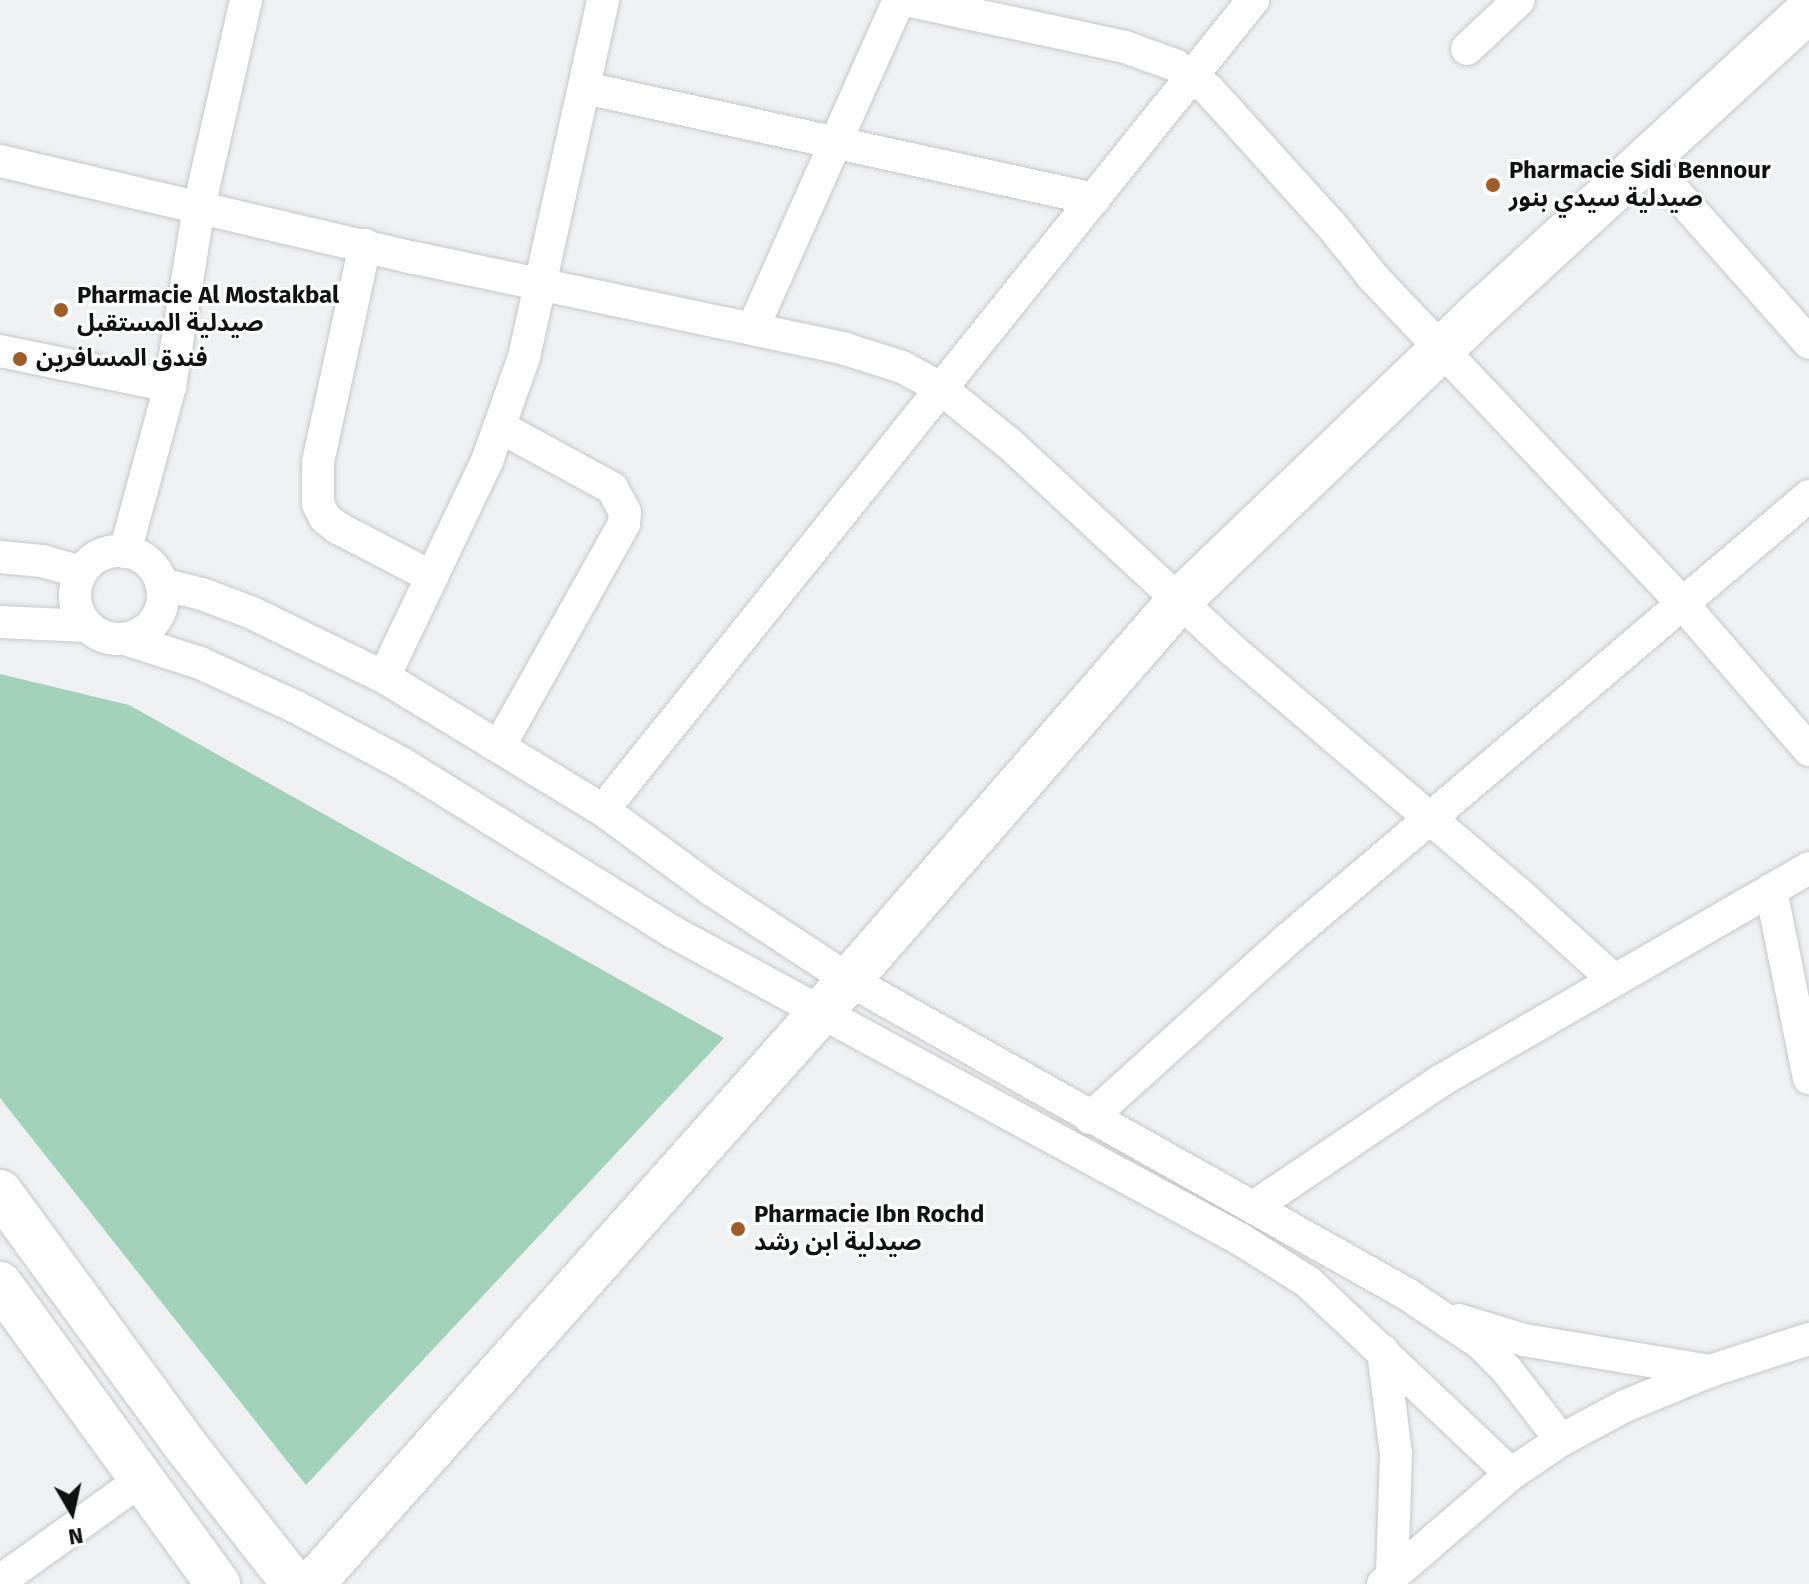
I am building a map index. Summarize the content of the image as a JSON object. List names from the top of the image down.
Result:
{
  "places": [
    "Pharmacie Sidi Bennour صيدلية سيدي بنور",
    "Pharmacie Al Mostakbal صيدلية المستقبل",
    "فندق المسافرين",
    "Pharmacie Ibn Rochd صيدلية ابن رشد"
  ],
  "north": "bottom"
}
